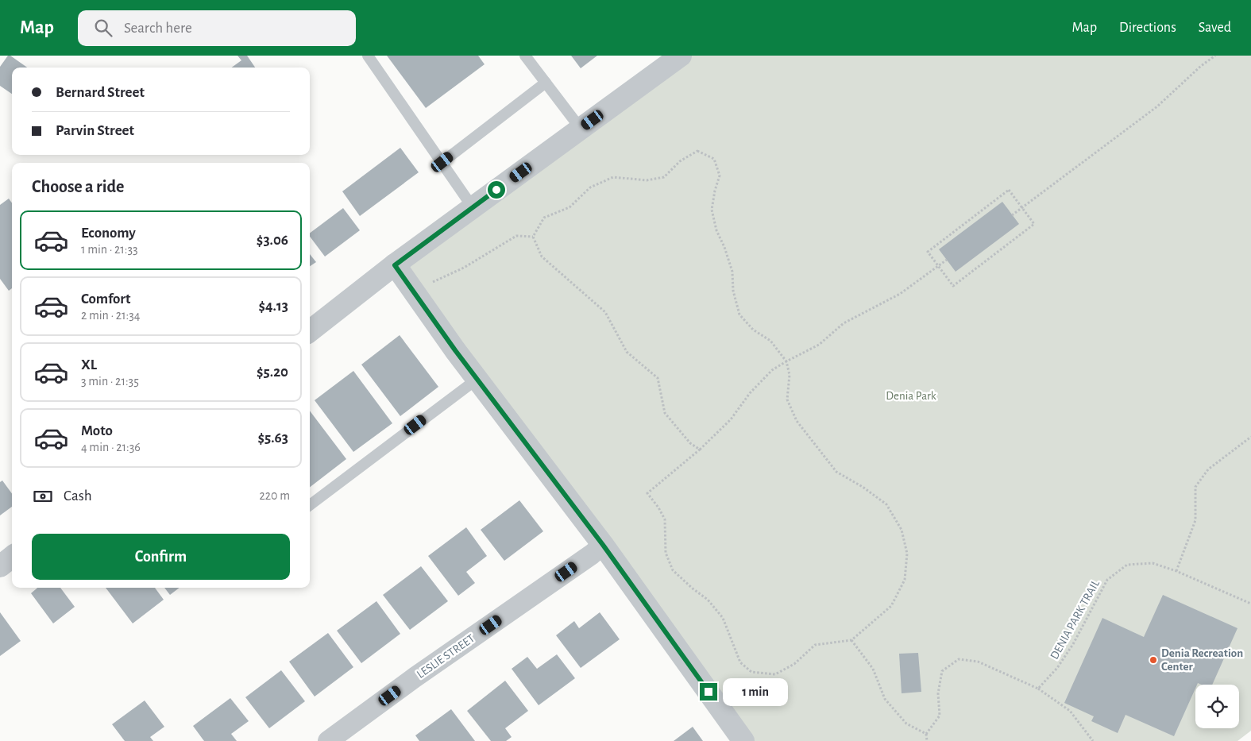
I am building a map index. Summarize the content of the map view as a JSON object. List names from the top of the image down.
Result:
{
  "streets": {
    "street": ["LESLIE STREET"],
    "path": ["DENIA PARK TRAIL"]
  },
  "parks": ["Denia Park"],
  "places": ["Denia Recreation Center"],
  "page": {
    "header": "Map",
    "search": "Search here",
    "nav": ["Map", "Directions", "Saved"],
    "banner": ["Bernard Street", "Parvin Street"],
    "heading": "Choose a ride",
    "list": [
      {
        "name": "Economy",
        "note": "1 min · 21:33",
        "value": "$3.06"
      },
      {
        "name": "Comfort",
        "note": "2 min · 21:34",
        "value": "$4.13"
      },
      {
        "name": "XL",
        "note": "3 min · 21:35",
        "value": "$5.20"
      },
      {
        "name": "Moto",
        "note": "4 min · 21:36",
        "value": "$5.63"
      }
    ],
    "pay": ["Cash", "220 m"],
    "buttons": "Confirm",
    "bubble": "1 min"
  }
}
